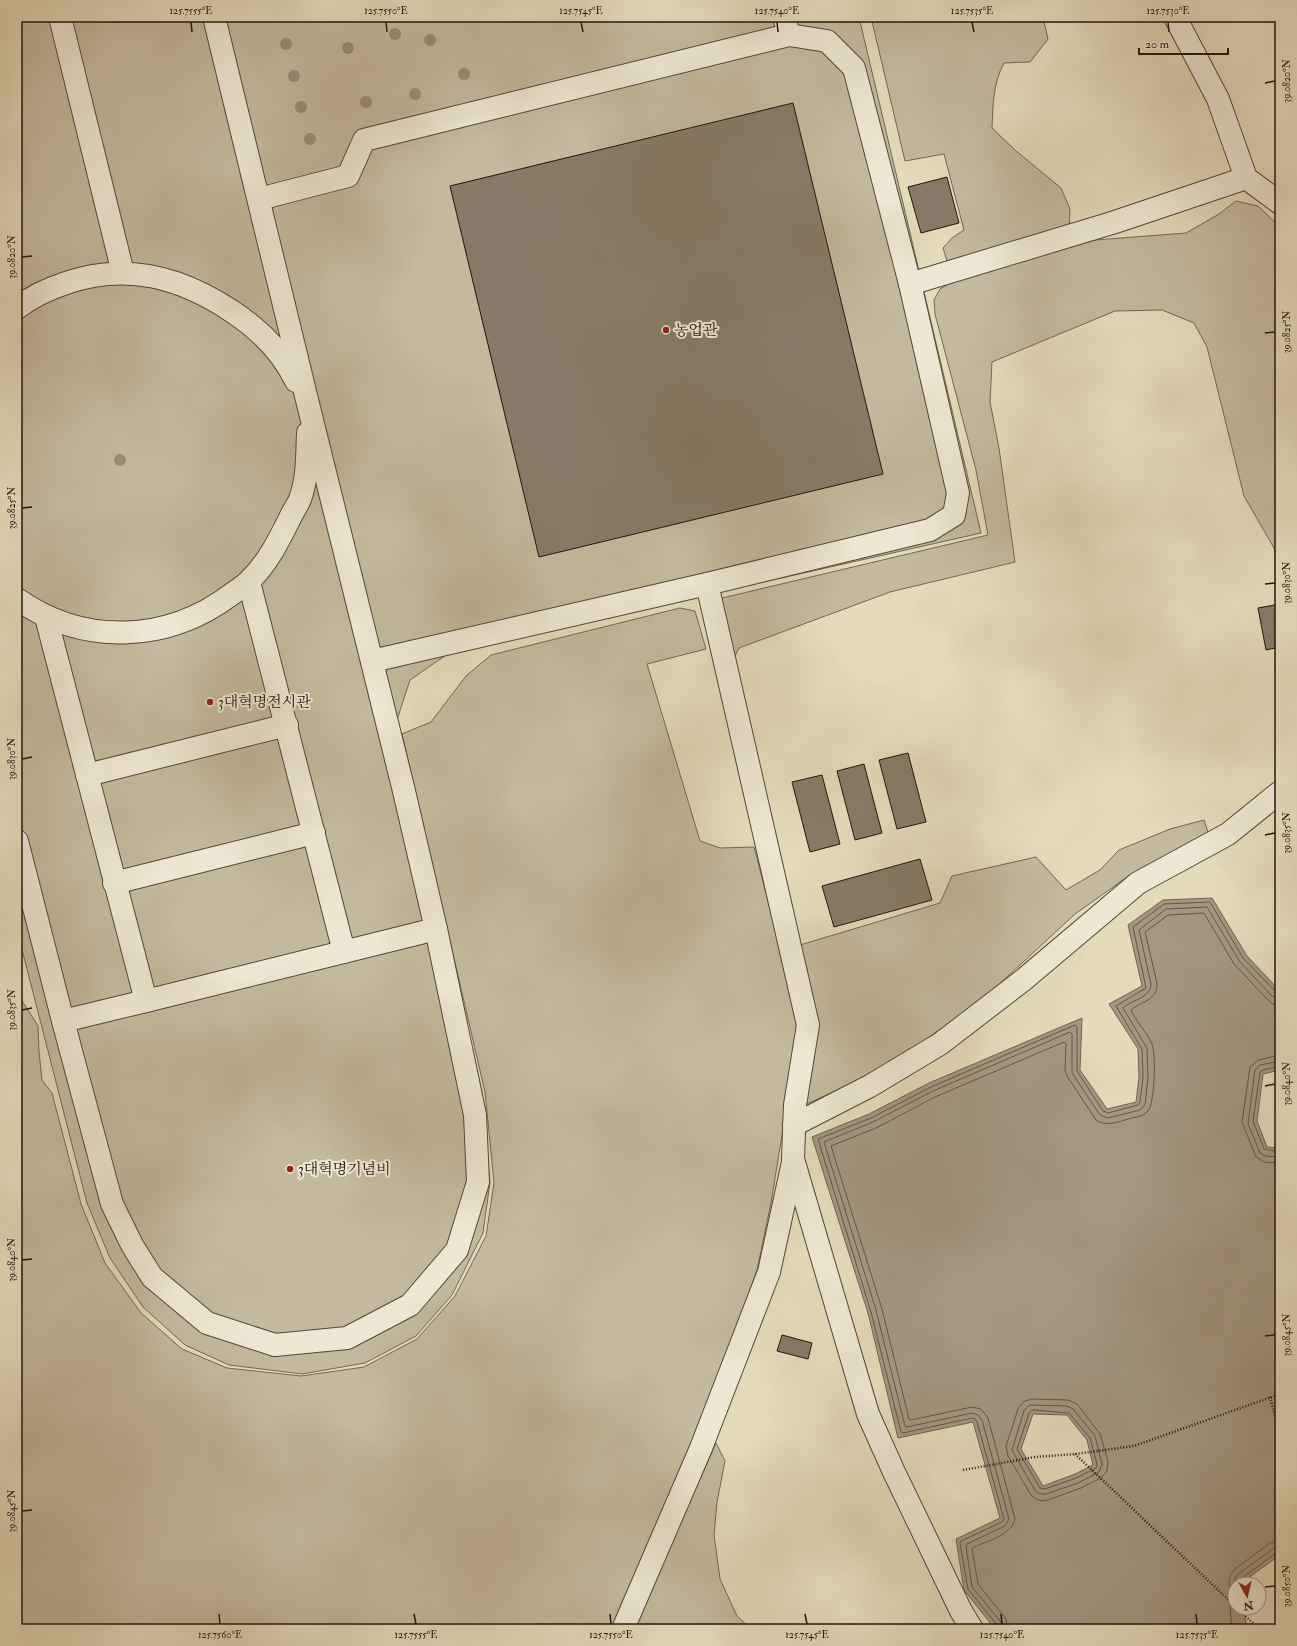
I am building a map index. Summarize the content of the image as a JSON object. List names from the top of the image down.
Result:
{
  "places": ["농업관", "3대혁명전시관", "3대혁명기념비"],
  "scale_bar": "20 m",
  "north": "bottom",
  "coordinates": [
    "125.7555°E",
    "125.7550°E",
    "125.7545°E",
    "125.7540°E",
    "125.7535°E",
    "125.7530°E",
    "39.0820°N",
    "39.0825°N",
    "39.0830°N",
    "39.0835°N",
    "39.0840°N",
    "39.0845°N",
    "39.0850°N",
    "125.7560°E"
  ]
}
